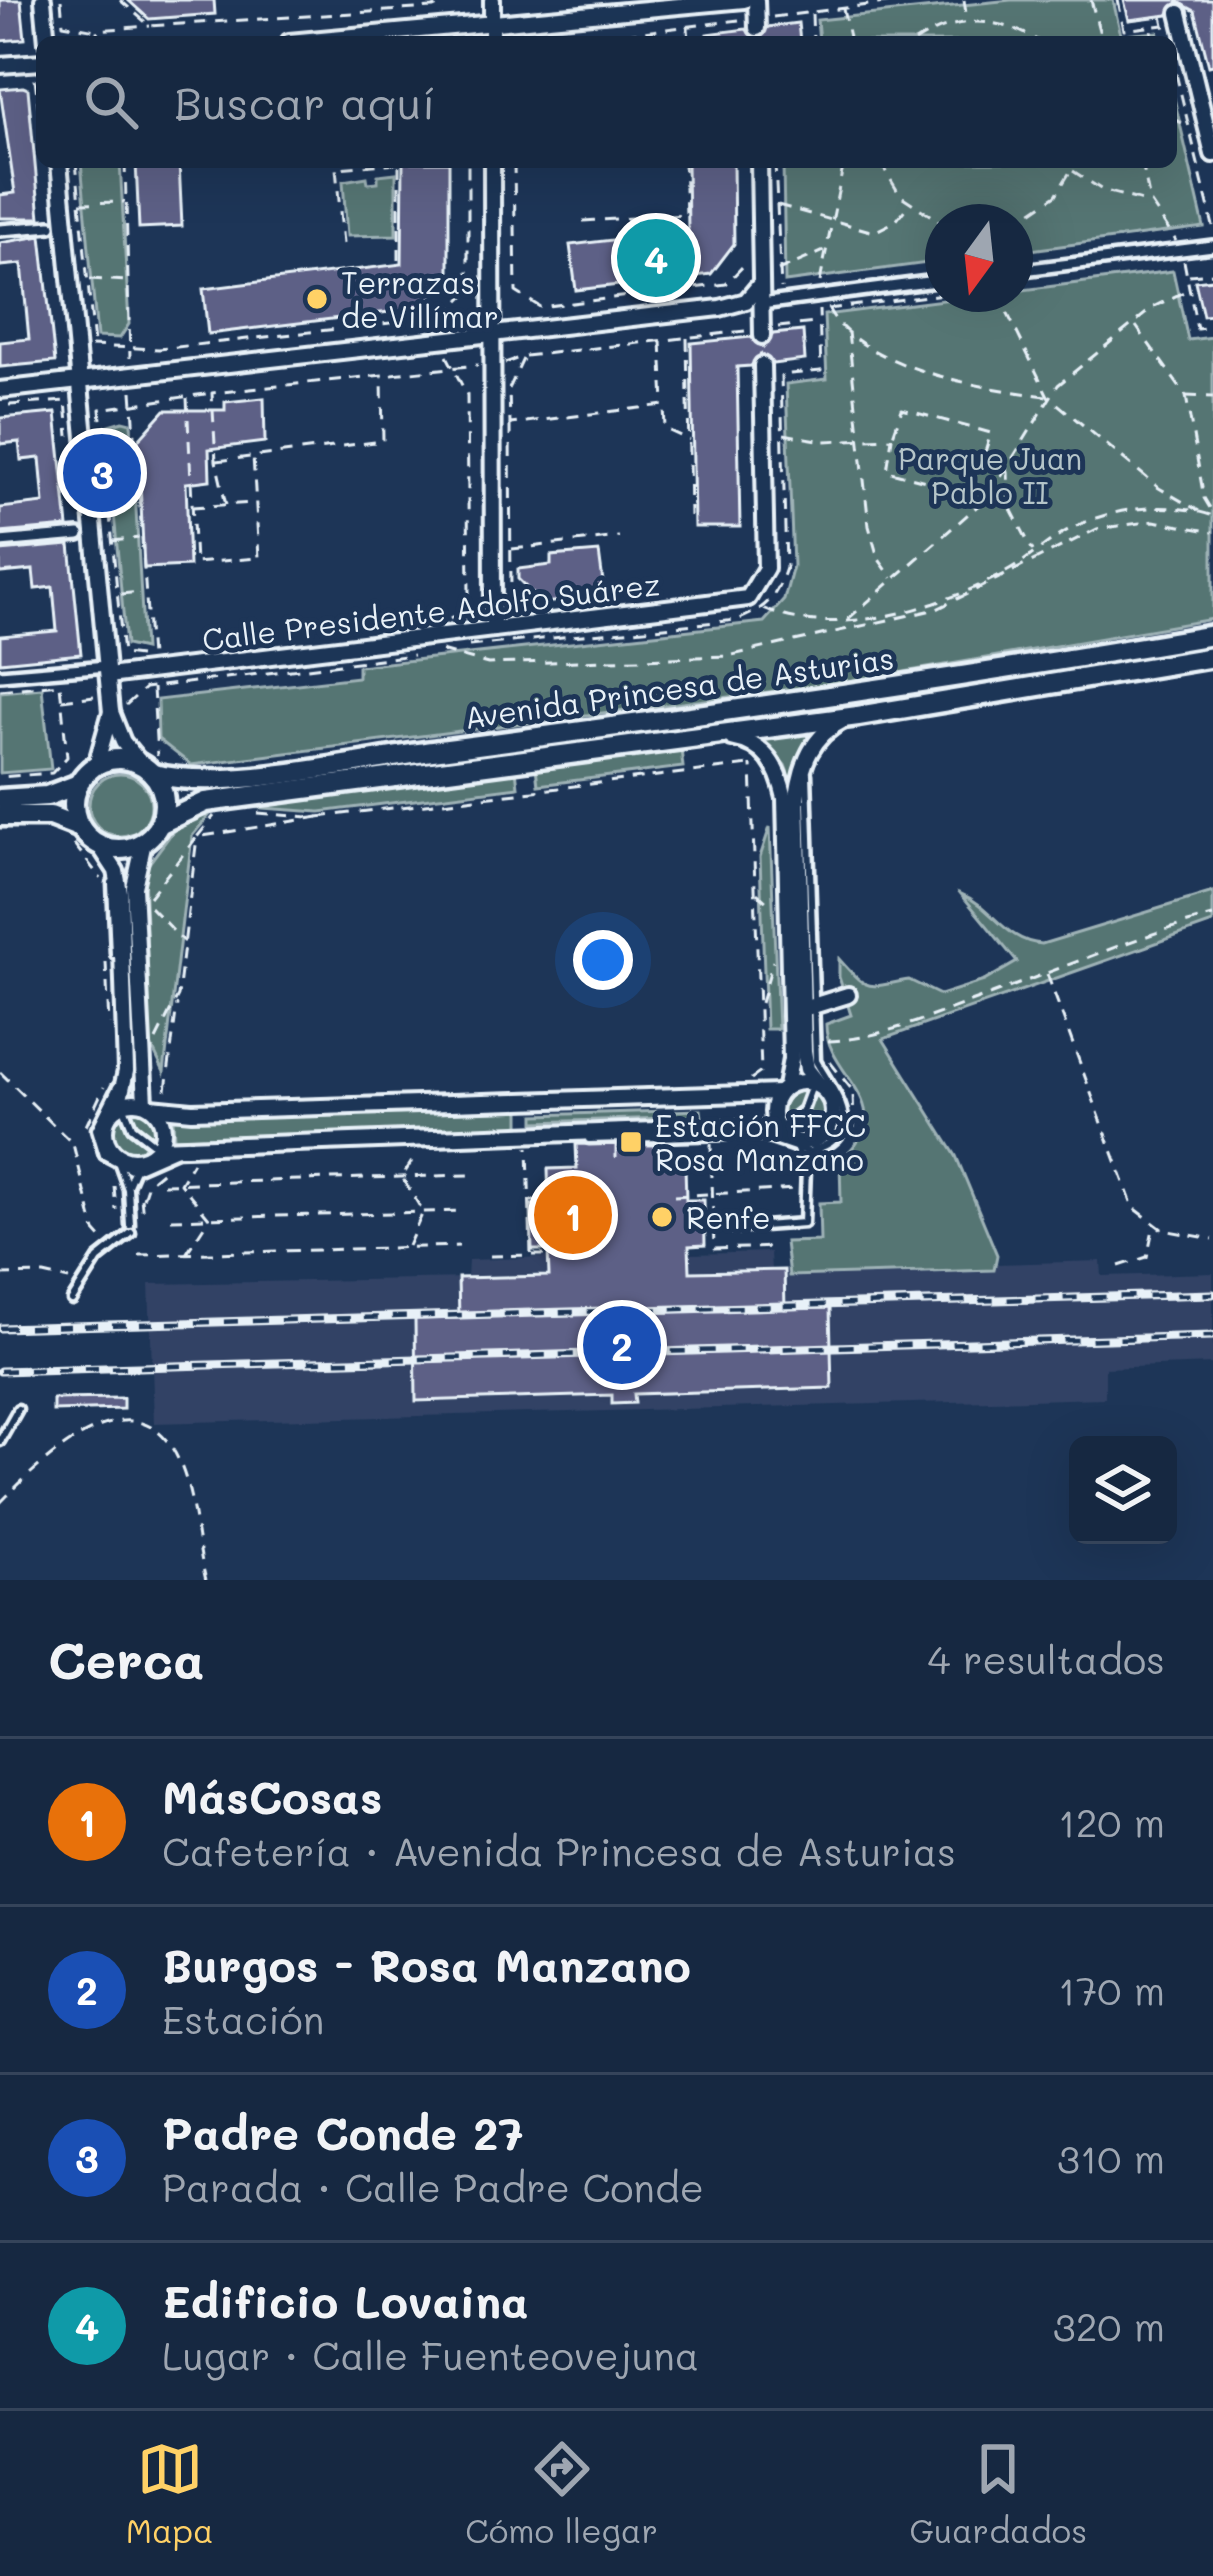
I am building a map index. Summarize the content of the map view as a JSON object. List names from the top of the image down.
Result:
{
  "streets": {
    "main road": ["Avenida Princesa de Asturias"],
    "street": ["Calle Presidente Adolfo Suárez"]
  },
  "parks": ["Parque Juan Pablo II"],
  "places": {
    "other": ["Terrazas de Villímar", "Renfe"],
    "transit": ["Estación FFCC Rosa Manzano"]
  },
  "north": "bottom",
  "page": {
    "search": "Buscar aquí",
    "pins": [
      "4",
      "3",
      "1",
      "2"
    ],
    "heading": ["Cerca", "4 resultados"],
    "list": [
      {
        "mark": "1",
        "name": "MásCosas",
        "note": "Cafetería · Avenida Princesa de Asturias",
        "value": "120 m"
      },
      {
        "mark": "2",
        "name": "Burgos - Rosa Manzano",
        "note": "Estación",
        "value": "170 m"
      },
      {
        "mark": "3",
        "name": "Padre Conde 27",
        "note": "Parada · Calle Padre Conde",
        "value": "310 m"
      },
      {
        "mark": "4",
        "name": "Edificio Lovaina",
        "note": "Lugar · Calle Fuenteovejuna",
        "value": "320 m"
      }
    ],
    "nav": ["Mapa", "Cómo llegar", "Guardados"]
  }
}
